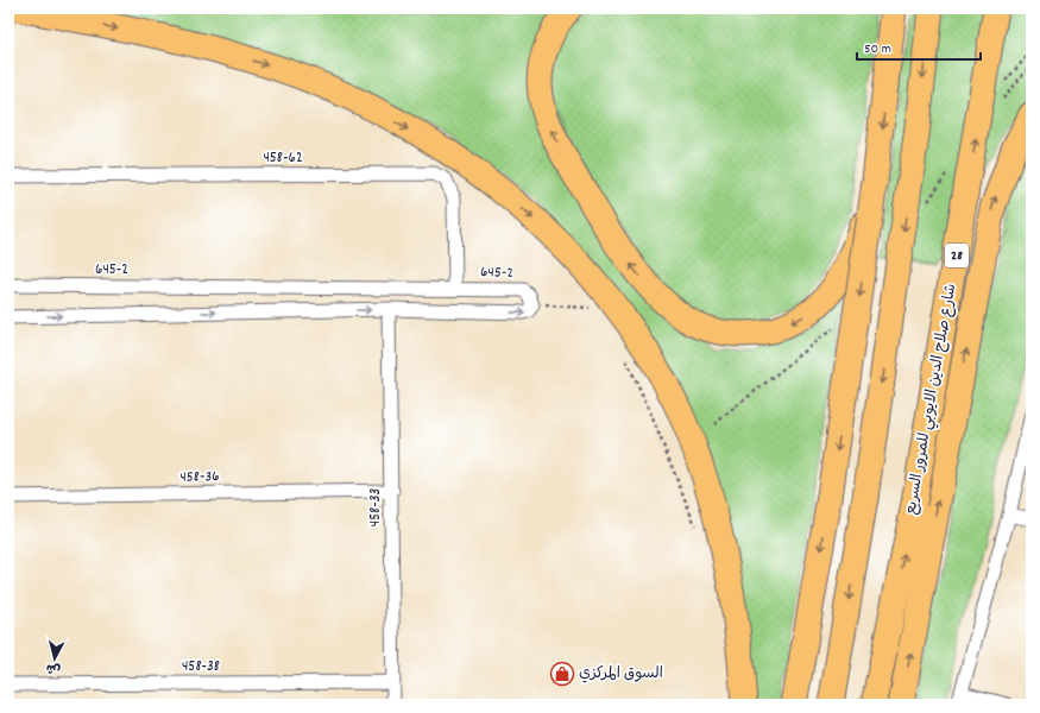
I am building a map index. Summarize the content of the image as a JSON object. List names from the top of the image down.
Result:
{
  "streets": {
    "highway": ["28", "شارع صلاح الدين الايوبي للمرور السريع"],
    "street": [
      "458-62",
      "645-2",
      "458-36",
      "458-33",
      "458-38"
    ]
  },
  "crossings": [
    ["458-62", "645-2"],
    ["458-36", "458-33"],
    ["458-33", "458-38"]
  ],
  "places": {
    "shop": ["السوق المركزي"]
  },
  "scale_bar": "50 m",
  "north": "bottom"
}
